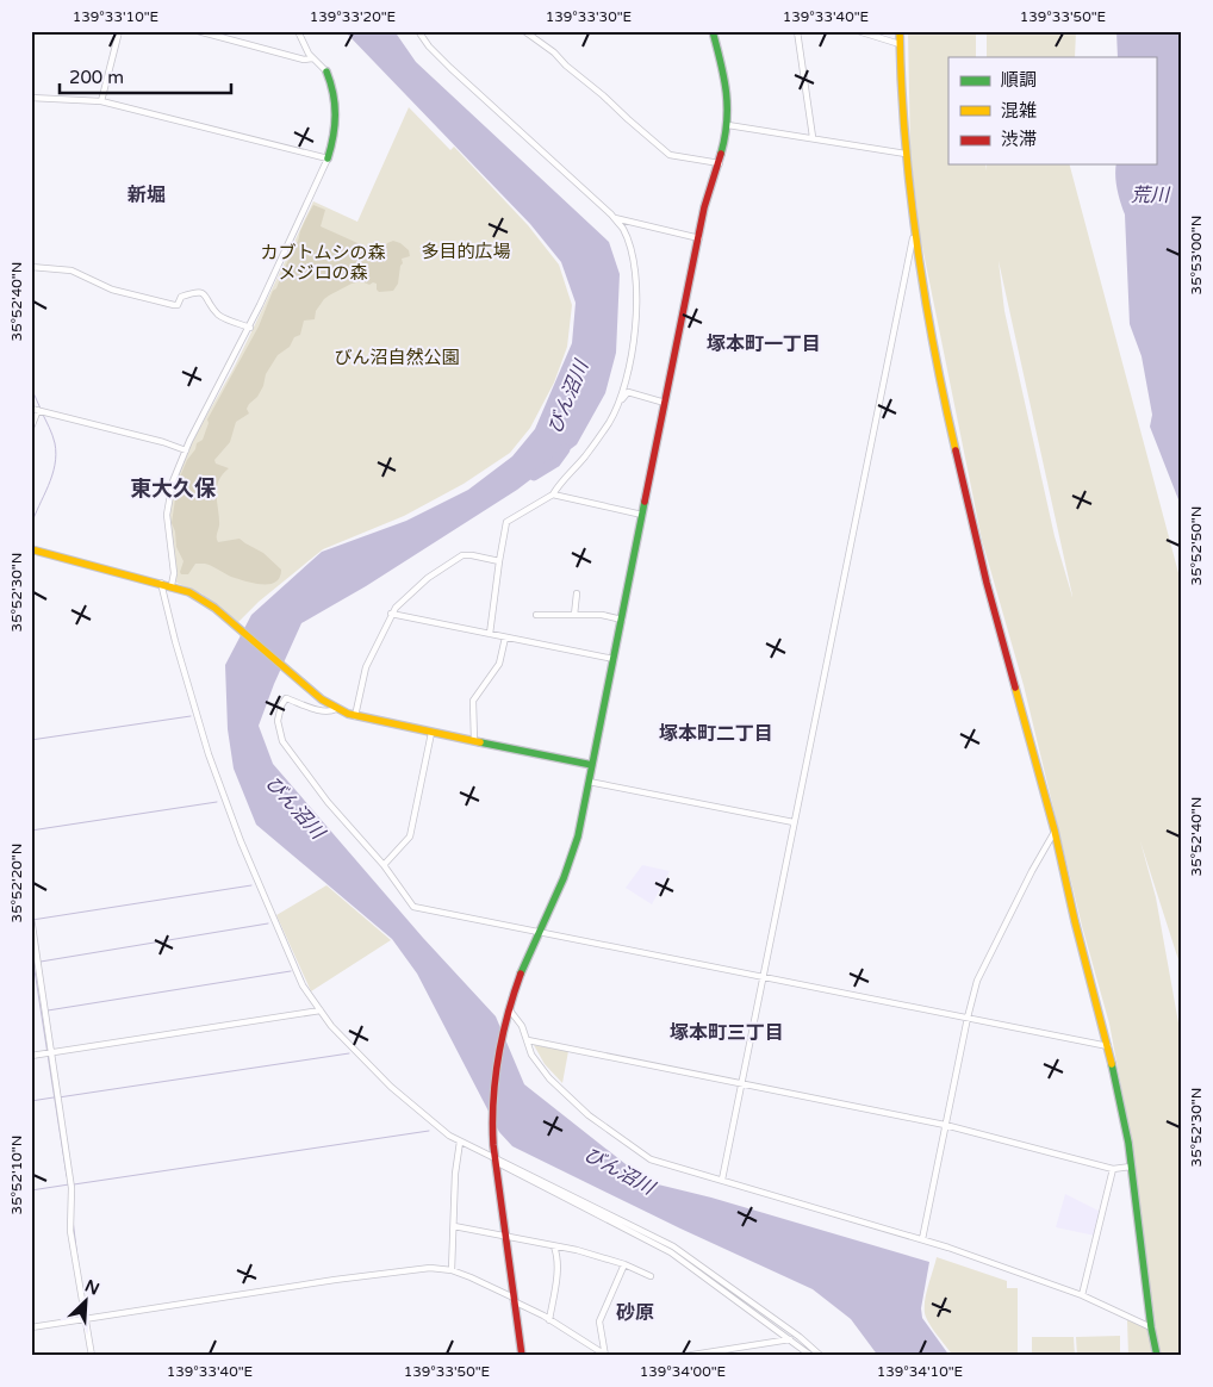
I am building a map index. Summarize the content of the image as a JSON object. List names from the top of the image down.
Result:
{
  "districts": [
    "新堀",
    "塚本町一丁目",
    "東大久保",
    "塚本町二丁目",
    "塚本町三丁目",
    "砂原"
  ],
  "water": ["荒川", "びん沼川"],
  "parks": ["多目的広場", "カブトムシの森 メジロの森", "びん沼自然公園"],
  "legend": ["順調", "混雑", "渋滞"],
  "scale_bar": "200 m",
  "north": "top right",
  "coordinates": [
    "139°33'10\"E",
    "139°33'20\"E",
    "139°33'30\"E",
    "139°33'40\"E",
    "139°33'50\"E",
    "35°53'00\"N",
    "35°52'40\"N",
    "35°52'50\"N",
    "35°52'30\"N",
    "35°52'20\"N",
    "35°52'10\"N",
    "139°34'00\"E",
    "139°34'10\"E"
  ]
}
